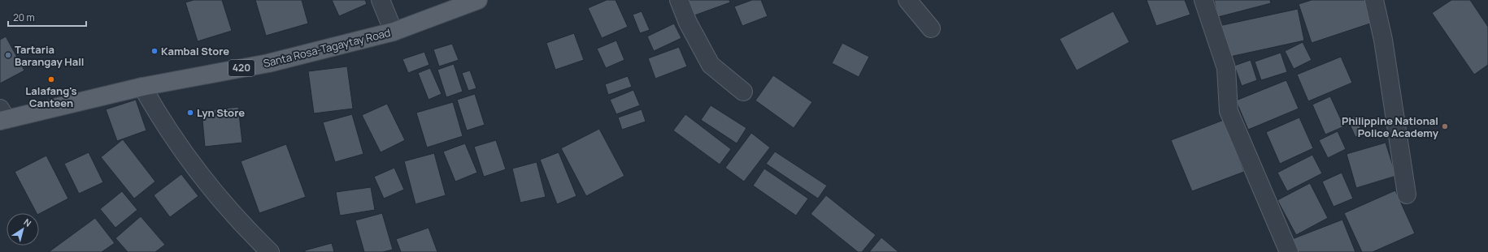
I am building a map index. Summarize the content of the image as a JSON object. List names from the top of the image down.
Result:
{
  "streets": {
    "main road": ["Santa Rosa-Tagaytay Road", "420"]
  },
  "places": [
    "Kambal Store",
    "Tartaria Barangay Hall",
    "Lalafang's Canteen",
    "Lyn Store",
    "Philippine National Police Academy"
  ],
  "scale_bar": "20 m",
  "north": "top right"
}
